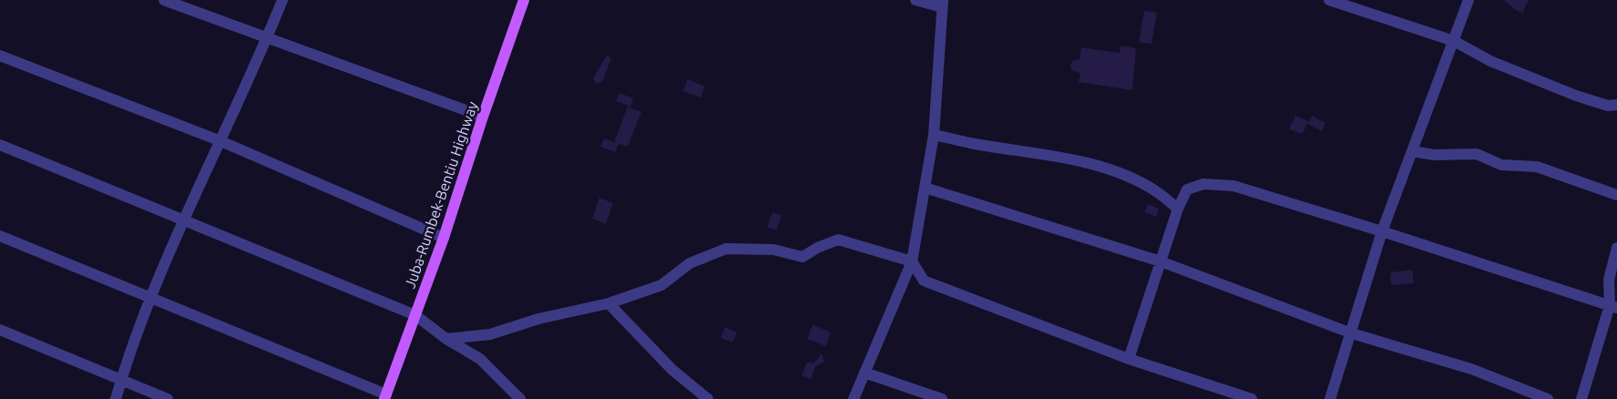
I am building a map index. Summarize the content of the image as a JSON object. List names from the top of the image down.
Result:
{
  "streets": {
    "main road": ["Juba-Rumbek-Bentiu Highway"]
  }
}
